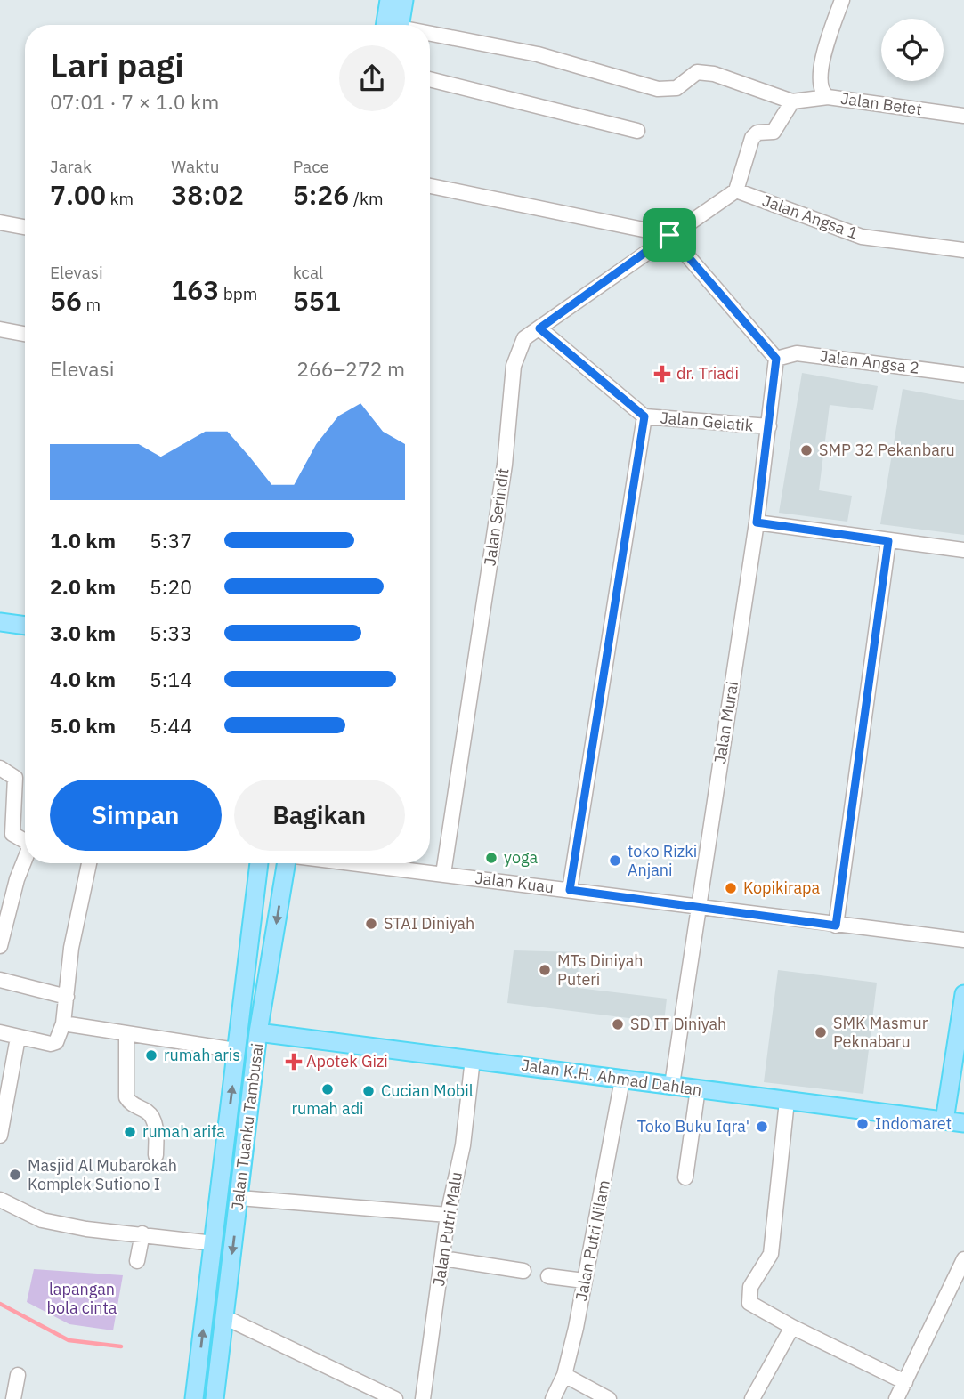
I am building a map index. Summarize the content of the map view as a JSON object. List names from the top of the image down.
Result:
{
  "streets": {
    "main road": ["Jalan K.H. Ahmad Dahlan", "Jalan Tuanku Tambusai"],
    "street": [
      "Jalan Betet",
      "Jalan Angsa 1",
      "Jalan Angsa 2",
      "Jalan Gelatik",
      "Jalan Serindit",
      "Jalan Murai",
      "Jalan Kuau",
      "Jalan Putri Malu",
      "Jalan Putri Nilam"
    ]
  },
  "crossings": [
    ["Jalan Angsa 2", "Jalan Murai"],
    ["Jalan Gelatik", "Jalan Serindit"],
    ["Jalan Gelatik", "Jalan Murai"],
    ["Jalan Gelatik", "Jalan Kuau"],
    ["Jalan Serindit", "Jalan Kuau"],
    ["Jalan Murai", "Jalan Kuau"],
    ["Jalan Murai", "Jalan K.H. Ahmad Dahlan"],
    ["Jalan K.H. Ahmad Dahlan", "Jalan Tuanku Tambusai"],
    ["Jalan K.H. Ahmad Dahlan", "Jalan Putri Malu"],
    ["Jalan K.H. Ahmad Dahlan", "Jalan Putri Nilam"]
  ],
  "parks": ["lapangan bola cinta"],
  "places": {
    "health": ["dr. Triadi", "Apotek Gizi"],
    "other": [
      "SMP 32 Pekanbaru",
      "yoga",
      "toko Rizki Anjani",
      "Kopikirapa",
      "STAI Diniyah",
      "MTs Diniyah Puteri",
      "SD IT Diniyah",
      "SMK Masmur Peknabaru",
      "rumah aris",
      "rumah adi",
      "Cucian Mobil",
      "Indomaret",
      "Toko Buku Iqra'",
      "rumah arifa",
      "Masjid Al Mubarokah Komplek Sutiono I"
    ]
  },
  "page": {
    "heading": ["Lari pagi", "07:01 · 7 × 1.0 km"],
    "stats": [
      ["Jarak", "7.00 km"],
      ["Waktu", "38:02"],
      ["Pace", "5:26 /km"],
      ["Elevasi", "56 m"],
      ["163 bpm"],
      ["kcal", "551"]
    ],
    "chart": ["Elevasi", "266–272 m"],
    "list": [
      {
        "name": "1.0 km",
        "note": "5:37"
      },
      {
        "name": "2.0 km",
        "note": "5:20"
      },
      {
        "name": "3.0 km",
        "note": "5:33"
      },
      {
        "name": "4.0 km",
        "note": "5:14"
      },
      {
        "name": "5.0 km",
        "note": "5:44"
      }
    ],
    "buttons": ["Simpan", "Bagikan"]
  }
}
